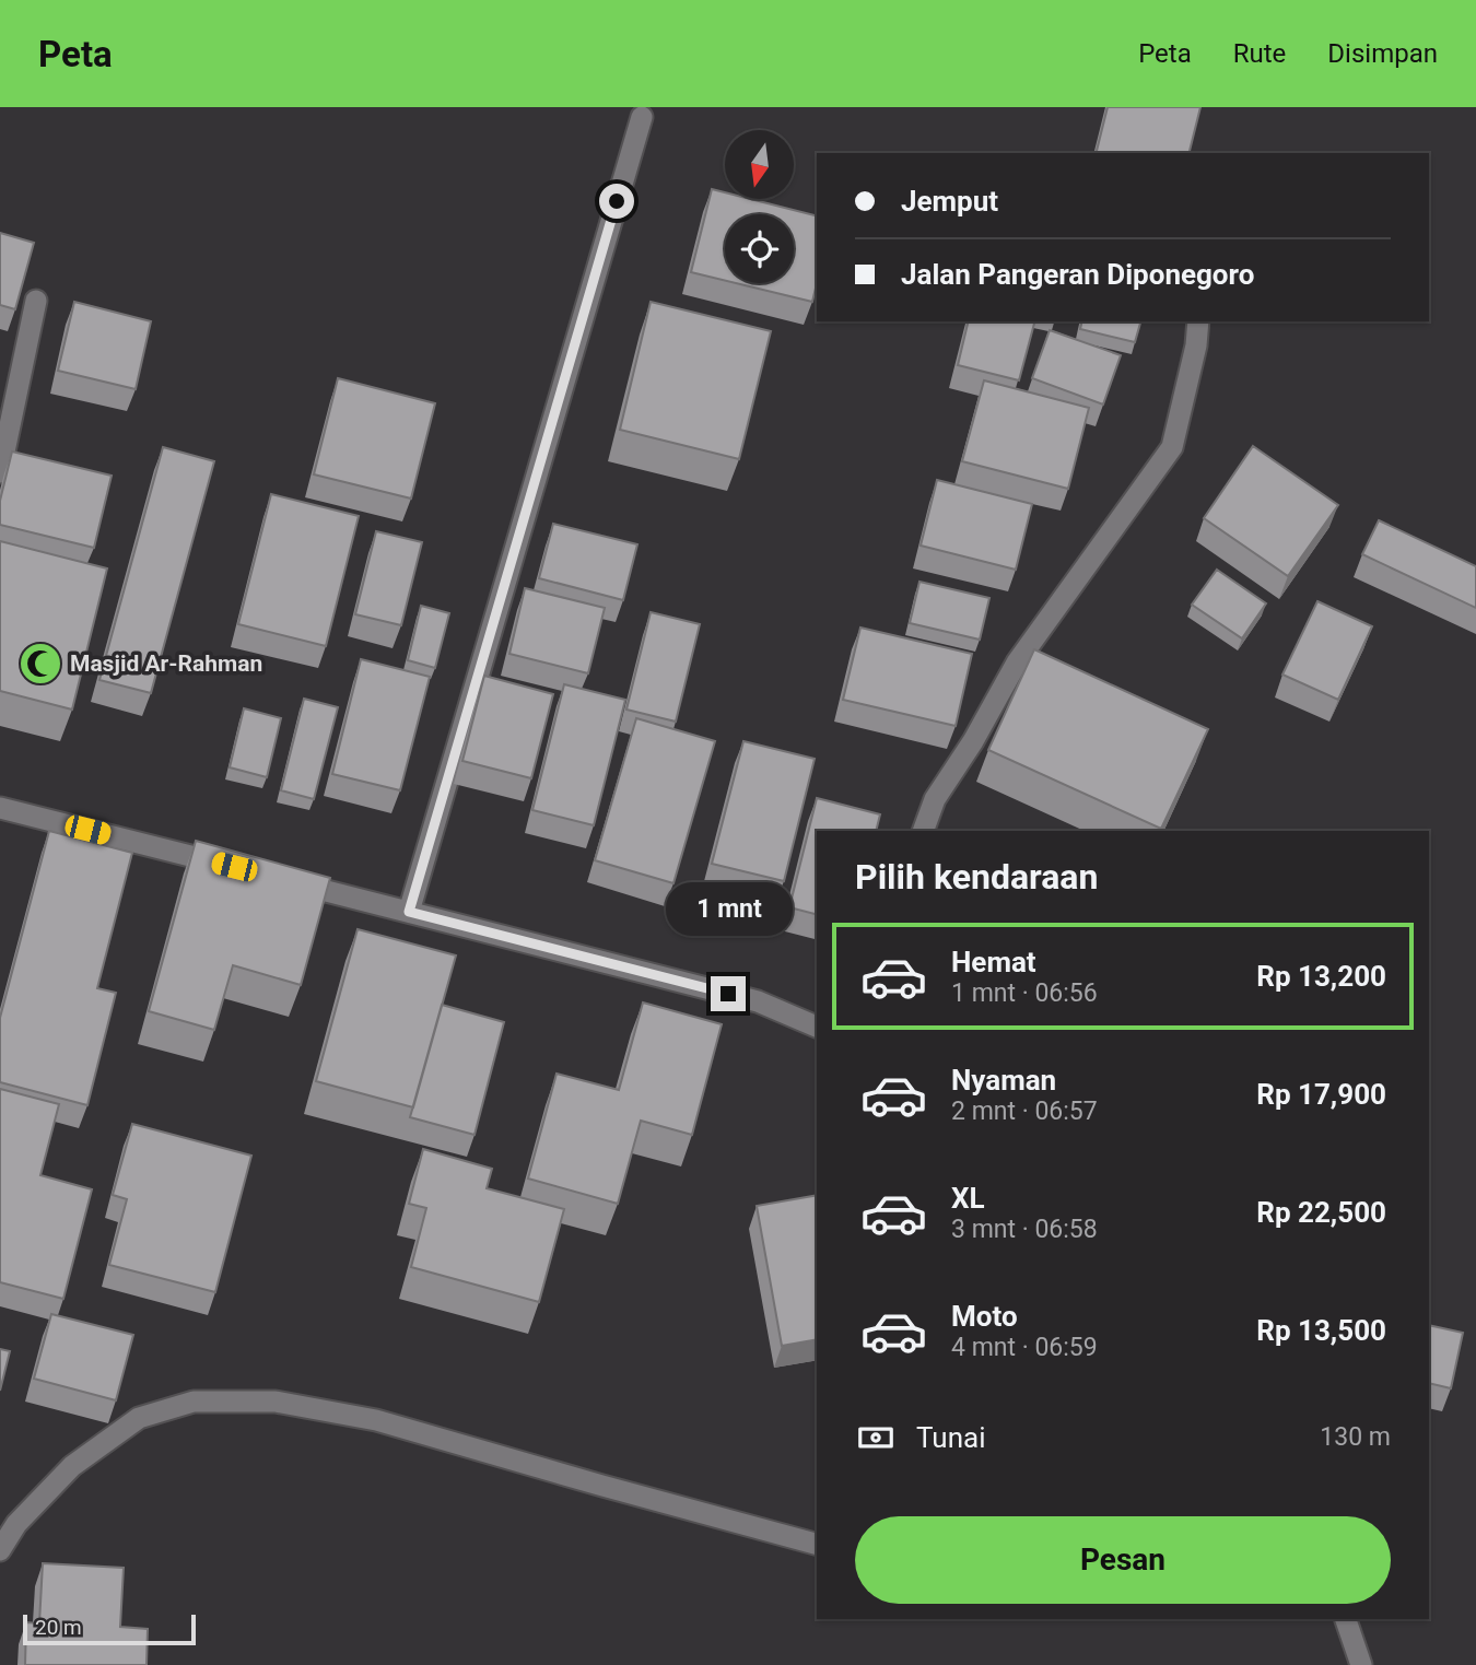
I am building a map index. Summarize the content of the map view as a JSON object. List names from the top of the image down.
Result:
{
  "places": {
    "mosque": ["Masjid Ar-Rahman"]
  },
  "scale_bar": "20 m",
  "north": "bottom",
  "page": {
    "header": "Peta",
    "nav": ["Peta", "Rute", "Disimpan"],
    "banner": ["Jemput", "Jalan Pangeran Diponegoro"],
    "heading": "Pilih kendaraan",
    "bubble": "1 mnt",
    "list": [
      {
        "name": "Hemat",
        "note": "1 mnt · 06:56",
        "value": "Rp 13,200"
      },
      {
        "name": "Nyaman",
        "note": "2 mnt · 06:57",
        "value": "Rp 17,900"
      },
      {
        "name": "XL",
        "note": "3 mnt · 06:58",
        "value": "Rp 22,500"
      },
      {
        "name": "Moto",
        "note": "4 mnt · 06:59",
        "value": "Rp 13,500"
      }
    ],
    "pay": ["Tunai", "130 m"],
    "buttons": "Pesan",
    "scale": "20 m"
  }
}
